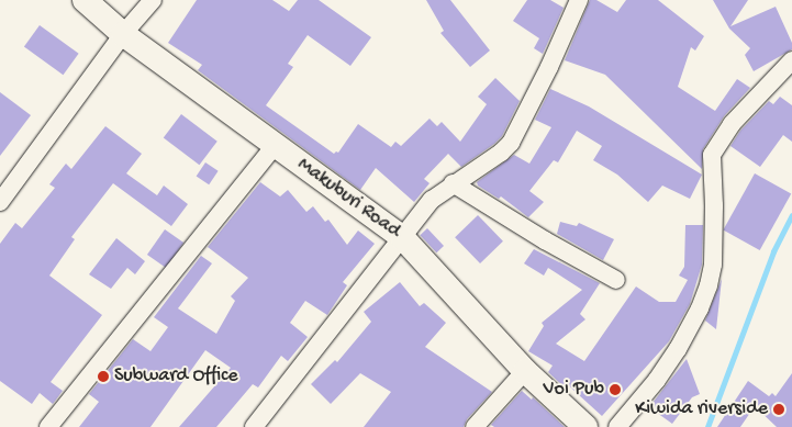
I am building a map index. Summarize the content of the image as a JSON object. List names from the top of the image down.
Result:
{
  "streets": {
    "street": ["Makuburi Road"]
  },
  "places": ["Subward Office", "Voi Pub", "Kiwida riverside"]
}
